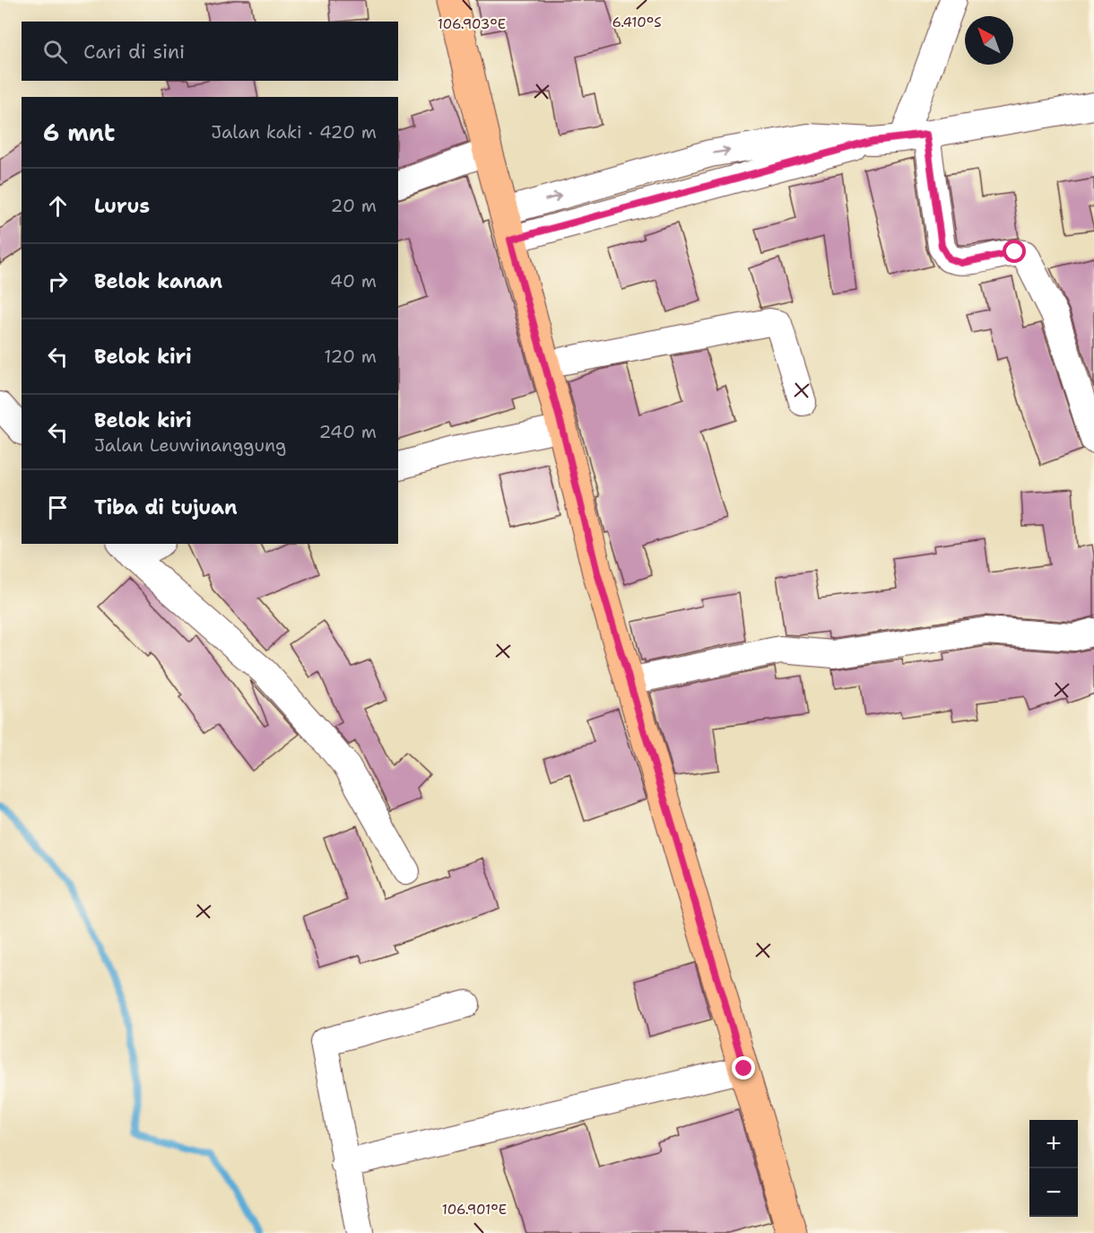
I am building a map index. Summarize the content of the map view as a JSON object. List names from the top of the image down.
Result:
{
  "north": "top left",
  "page": {
    "search": "Cari di sini",
    "heading": ["6 mnt", "Jalan kaki · 420 m"],
    "list": [
      ["Lurus", "20 m"],
      ["Belok kanan", "40 m"],
      ["Belok kiri", "120 m"],
      ["Belok kiri", "Jalan Leuwinanggung", "240 m"],
      "Tiba di tujuan"
    ],
    "map_buttons": ["+", "−"]
  },
  "coordinates": ["6.410°S", "106.903°E", "106.901°E"]
}
